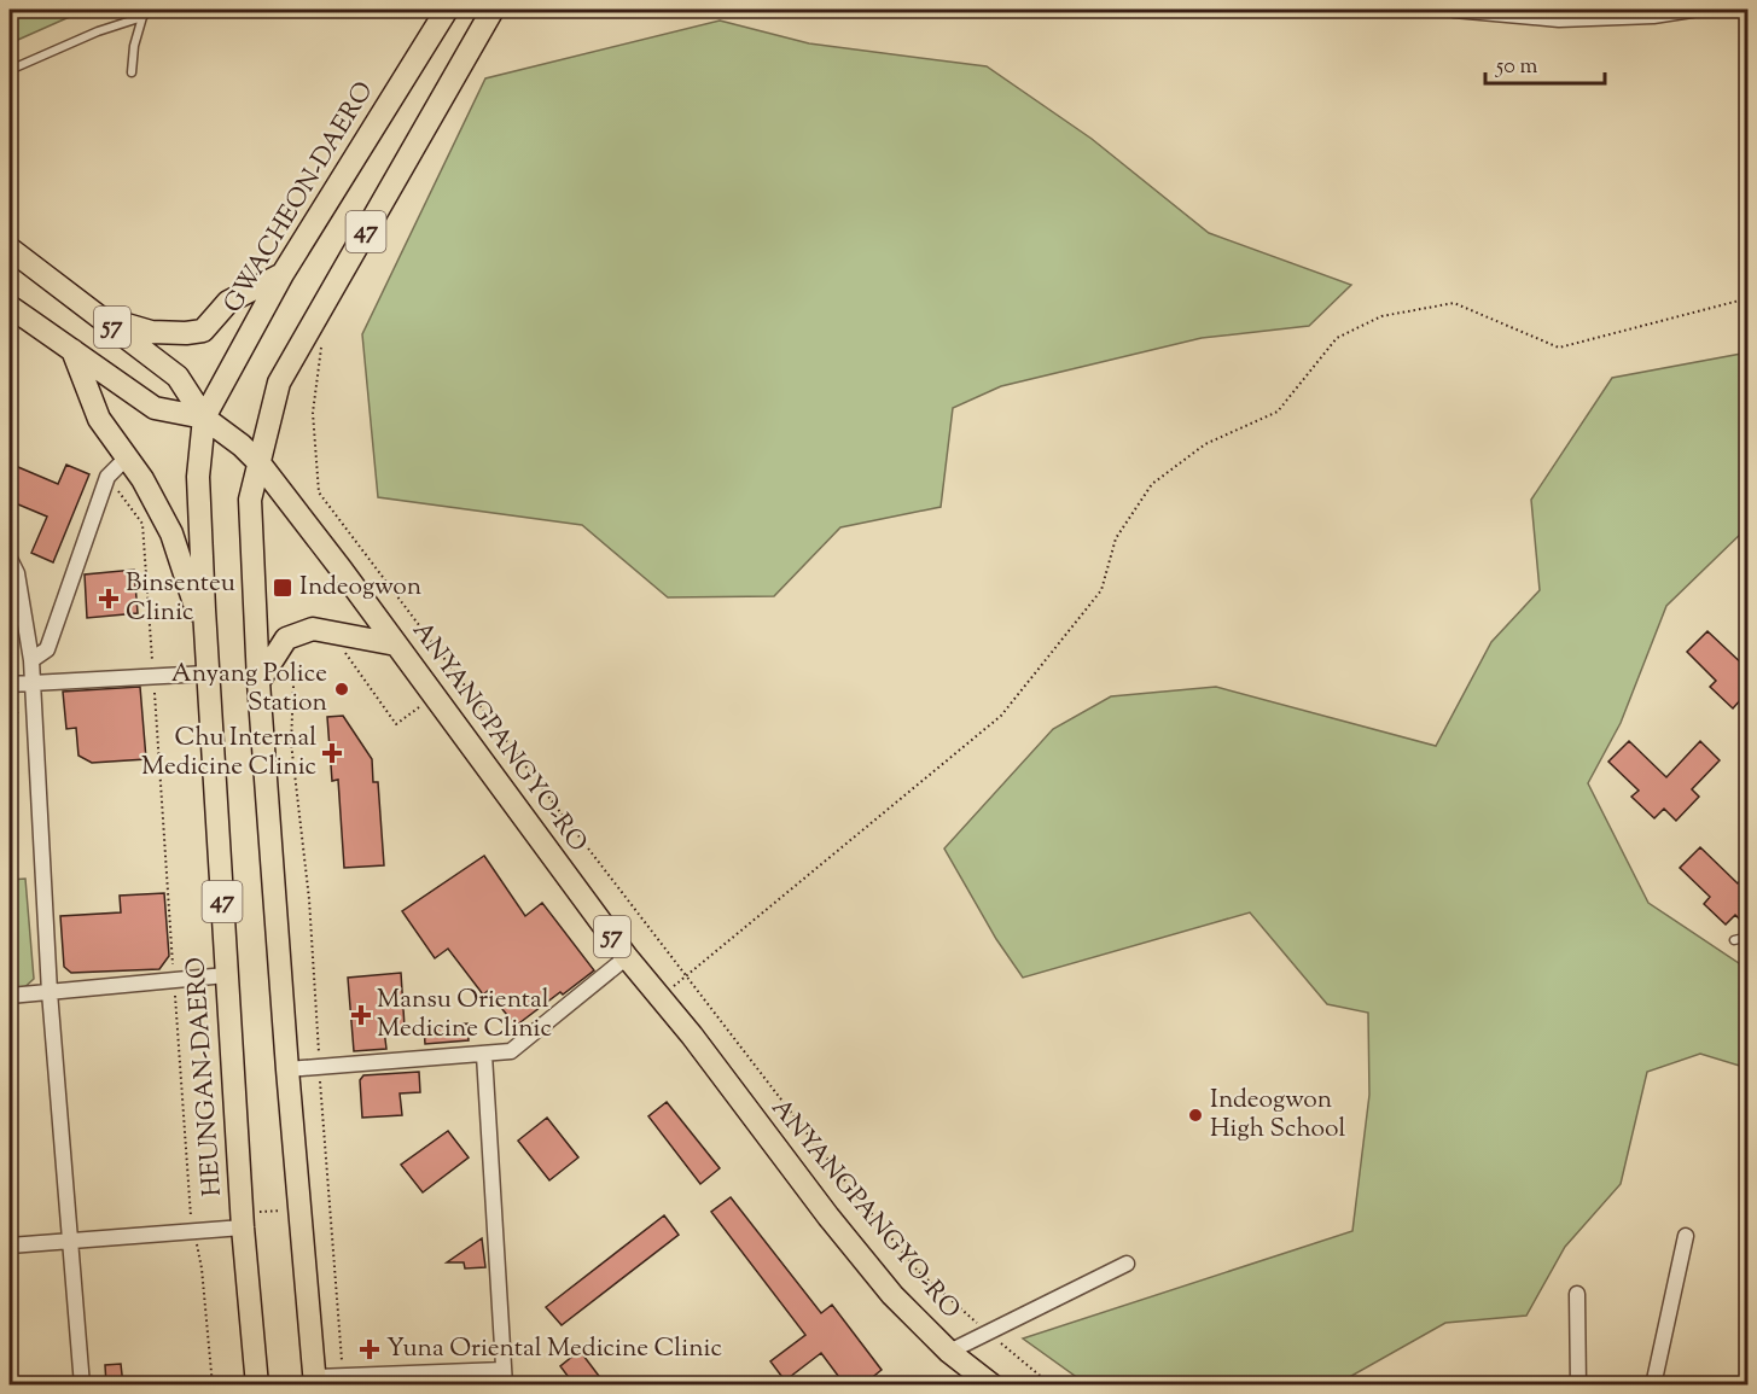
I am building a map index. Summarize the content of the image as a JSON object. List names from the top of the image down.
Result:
{
  "streets": {
    "main road": [
      "GWACHEON-DAERO",
      "47",
      "57",
      "ANYANGPANGYO-RO",
      "HEUNGAN-DAERO"
    ]
  },
  "crossings": [
    ["GWACHEON-DAERO", "57"],
    ["GWACHEON-DAERO", "ANYANGPANGYO-RO"],
    ["GWACHEON-DAERO", "HEUNGAN-DAERO"],
    ["47", "ANYANGPANGYO-RO"],
    ["57", "ANYANGPANGYO-RO"],
    ["57", "HEUNGAN-DAERO"],
    ["ANYANGPANGYO-RO", "HEUNGAN-DAERO"]
  ],
  "places": {
    "transit": ["Indeogwon"],
    "health": [
      "Binsenteu Clinic",
      "Chu Internal Medicine Clinic",
      "Mansu Oriental Medicine Clinic",
      "Yuna Oriental Medicine Clinic"
    ],
    "other": ["Anyang Police Station", "Indeogwon High School"]
  },
  "scale_bar": "50 m"
}
